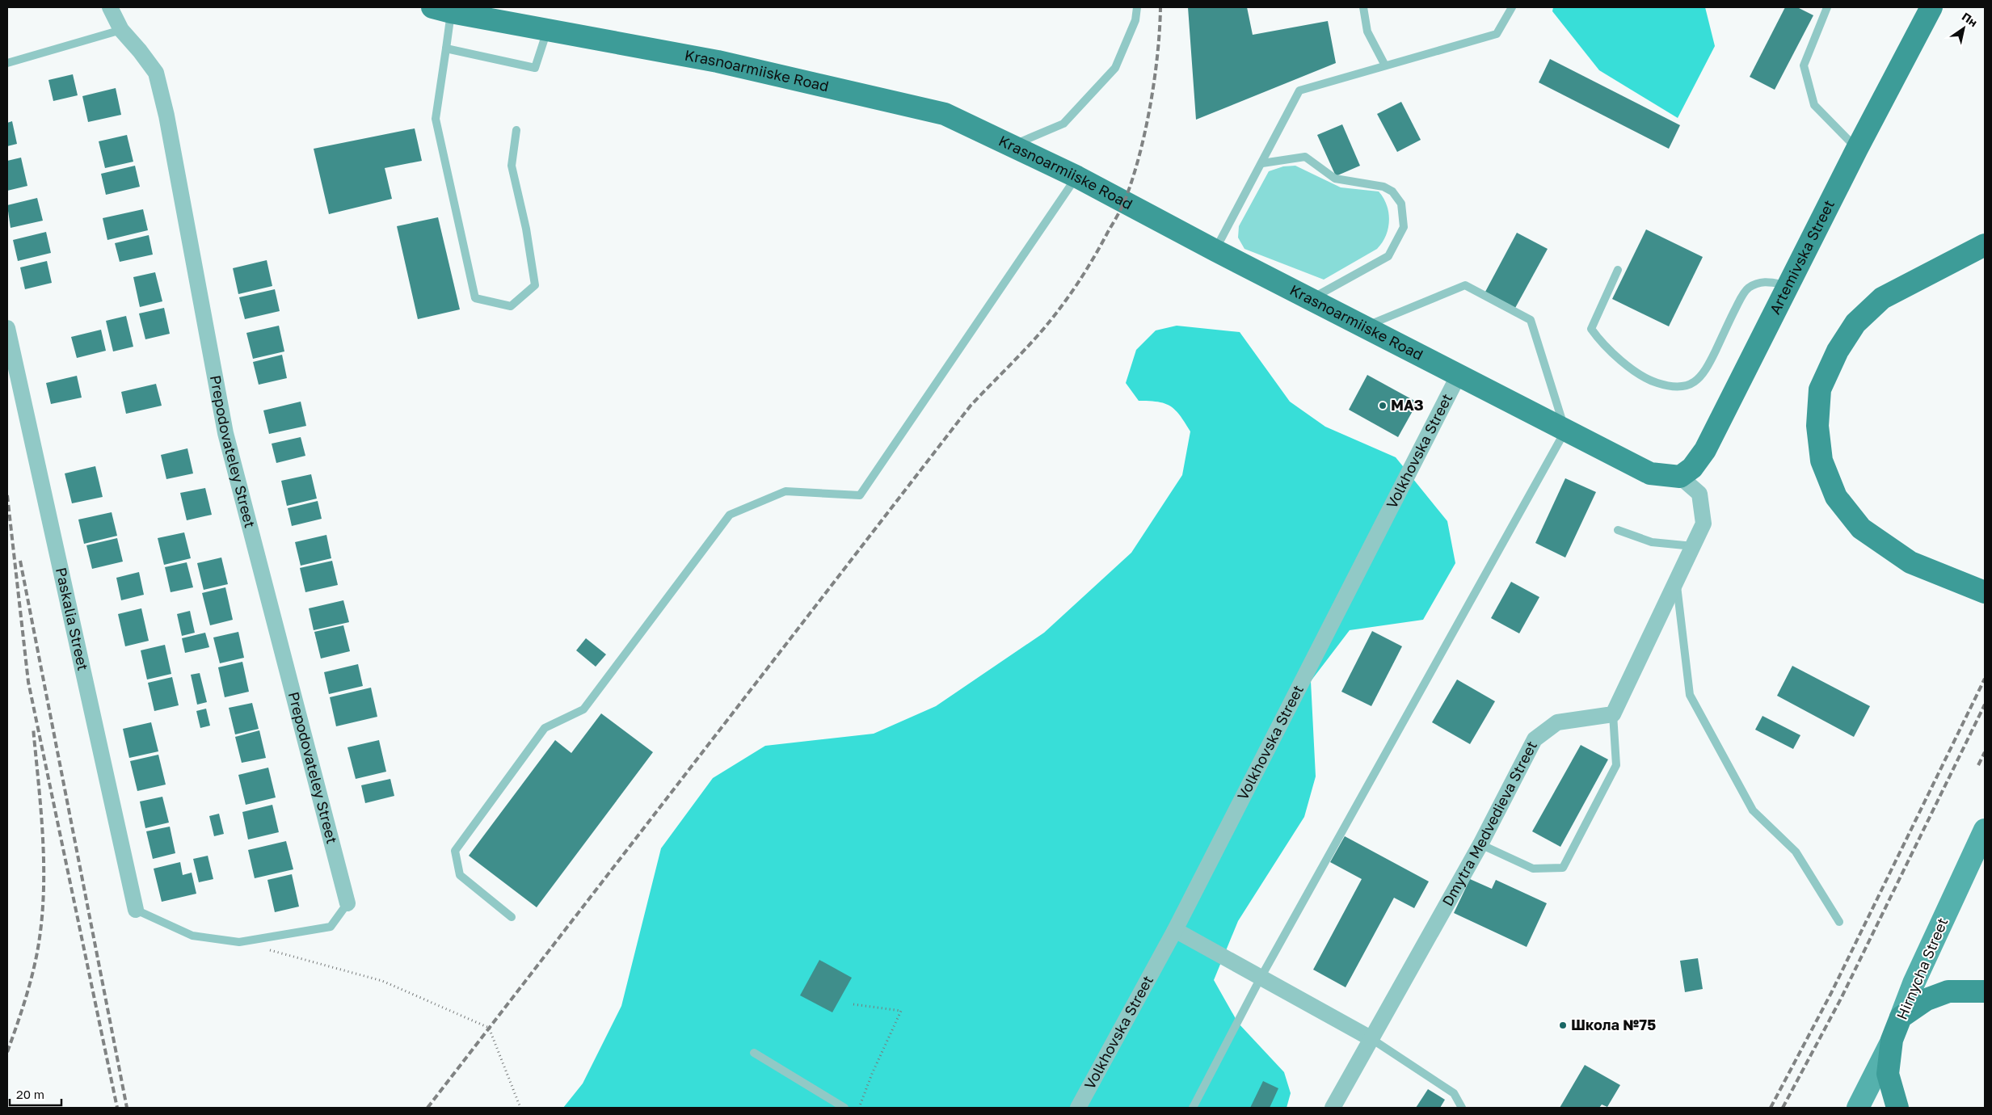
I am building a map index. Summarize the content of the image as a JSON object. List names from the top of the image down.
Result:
{
  "streets": {
    "main road": ["Krasnoarmiiske Road", "Artemivska Street", "Hirnycha Street"],
    "street": [
      "Prepodovateley Street",
      "Volkhovska Street",
      "Paskalia Street",
      "Dmytra Medvedieva Street"
    ]
  },
  "crossings": [
    ["Krasnoarmiiske Road", "Artemivska Street"],
    ["Krasnoarmiiske Road", "Volkhovska Street"]
  ],
  "places": ["МАЗ", "Школа №75"],
  "scale_bar": "20 m",
  "north": "top right"
}
